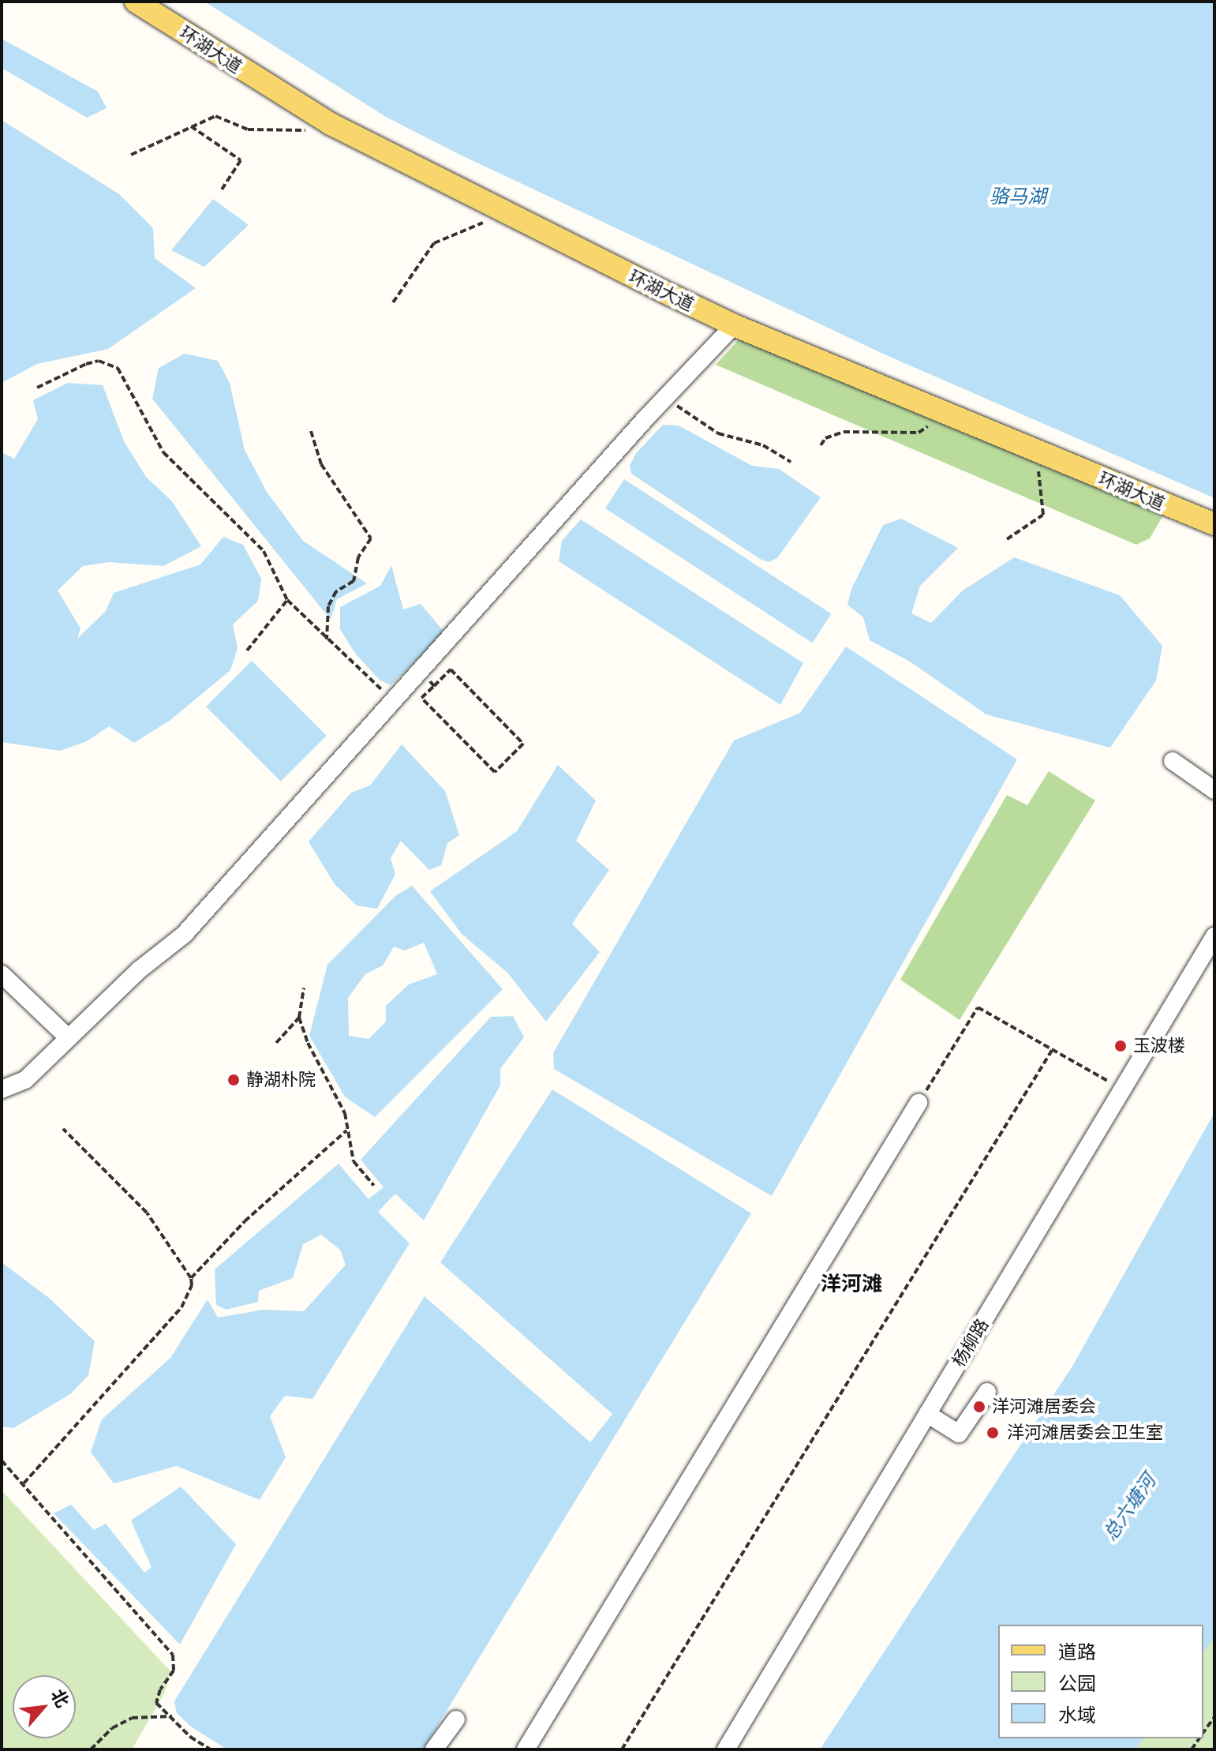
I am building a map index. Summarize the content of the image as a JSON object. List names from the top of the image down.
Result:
{
  "streets": {
    "main road": ["环湖大道"],
    "street": ["杨柳路"]
  },
  "districts": ["洋河滩"],
  "water": ["骆马湖", "总六塘河"],
  "places": [
    "玉波楼",
    "静湖朴院",
    "洋河滩居委会",
    "洋河滩居委会卫生室"
  ],
  "legend": ["道路", "公园", "水域"],
  "north": "top right"
}
